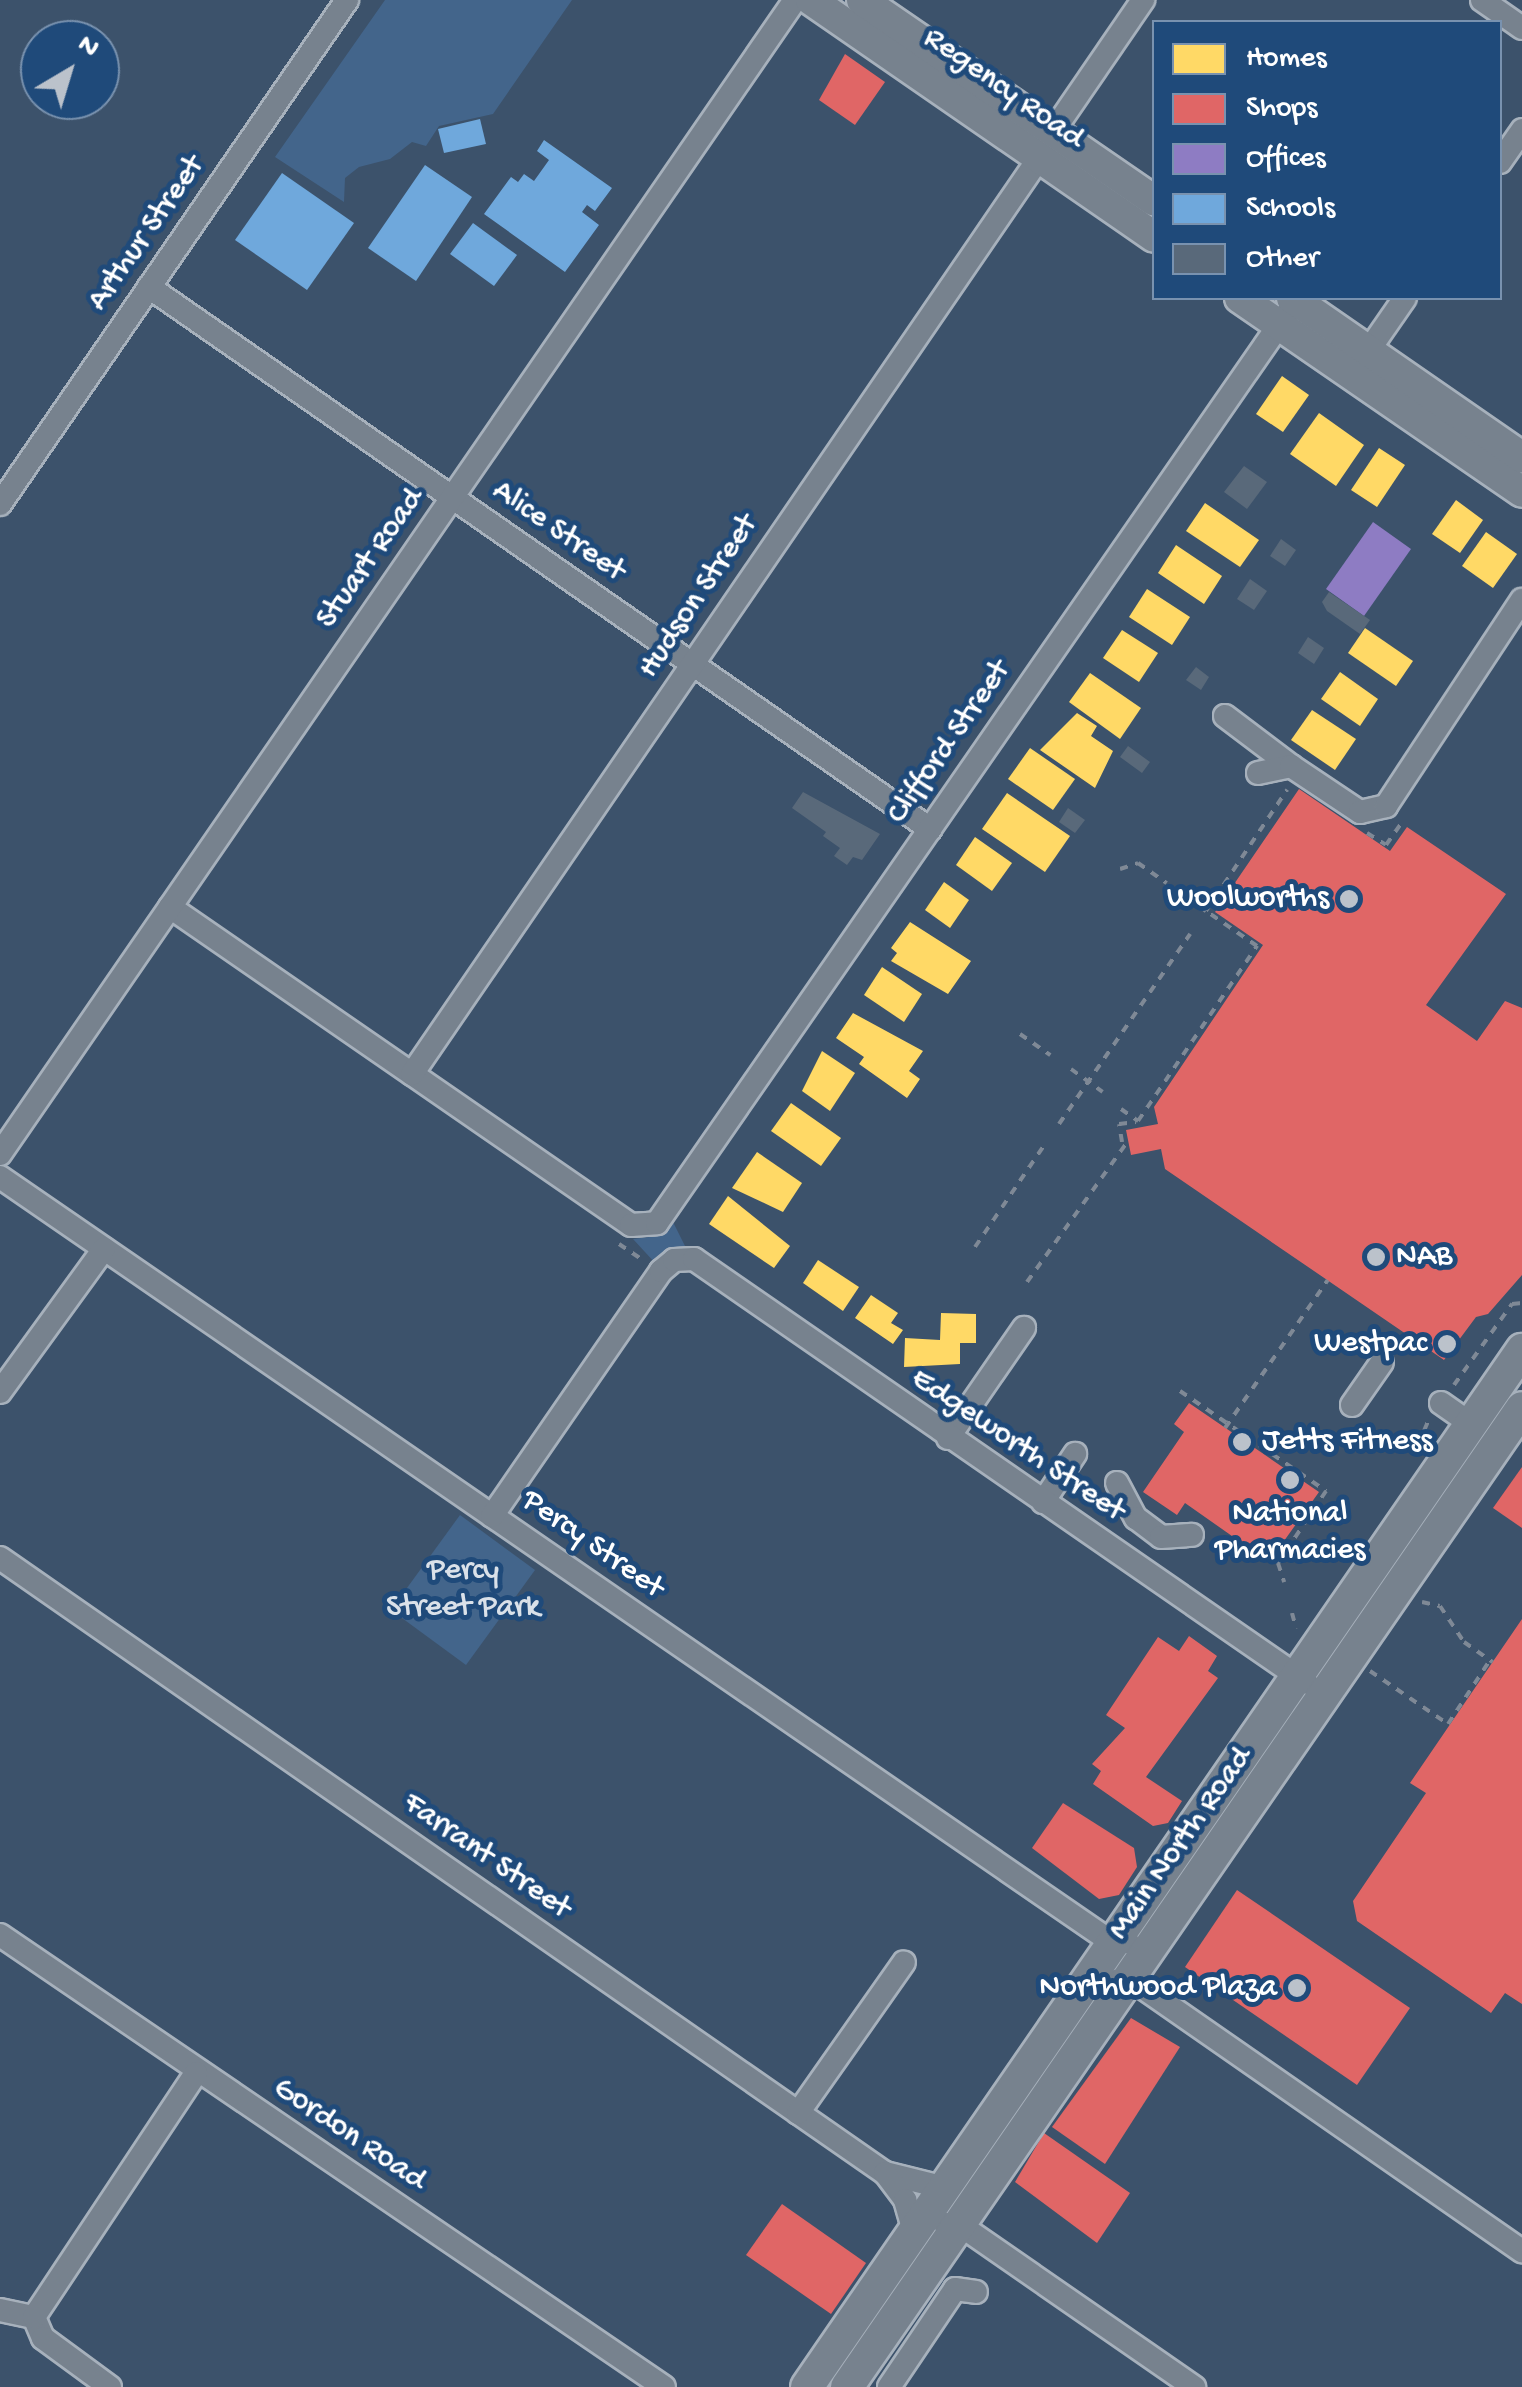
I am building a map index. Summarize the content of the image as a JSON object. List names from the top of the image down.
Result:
{
  "streets": {
    "highway": ["Main North Road"],
    "main road": ["Regency Road"],
    "street": [
      "Arthur Street",
      "Alice Street",
      "Stuart Road",
      "Hudson Street",
      "Clifford Street",
      "Edgeworth Street",
      "Percy Street",
      "Farrant Street",
      "Gordon Road"
    ]
  },
  "crossings": [
    ["Regency Road", "Hudson Street"],
    ["Arthur Street", "Alice Street"],
    ["Alice Street", "Stuart Road"],
    ["Alice Street", "Hudson Street"],
    ["Alice Street", "Clifford Street"],
    ["Edgeworth Street", "Main North Road"],
    ["Percy Street", "Main North Road"],
    ["Main North Road", "Farrant Street"]
  ],
  "parks": ["Percy Street Park"],
  "places": [
    "Woolworths",
    "NAB",
    "Westpac",
    "Jetts Fitness",
    "National Pharmacies",
    "Northwood Plaza"
  ],
  "legend": [
    "Homes",
    "Shops",
    "Offices",
    "Schools",
    "Other"
  ],
  "north": "top right"
}
